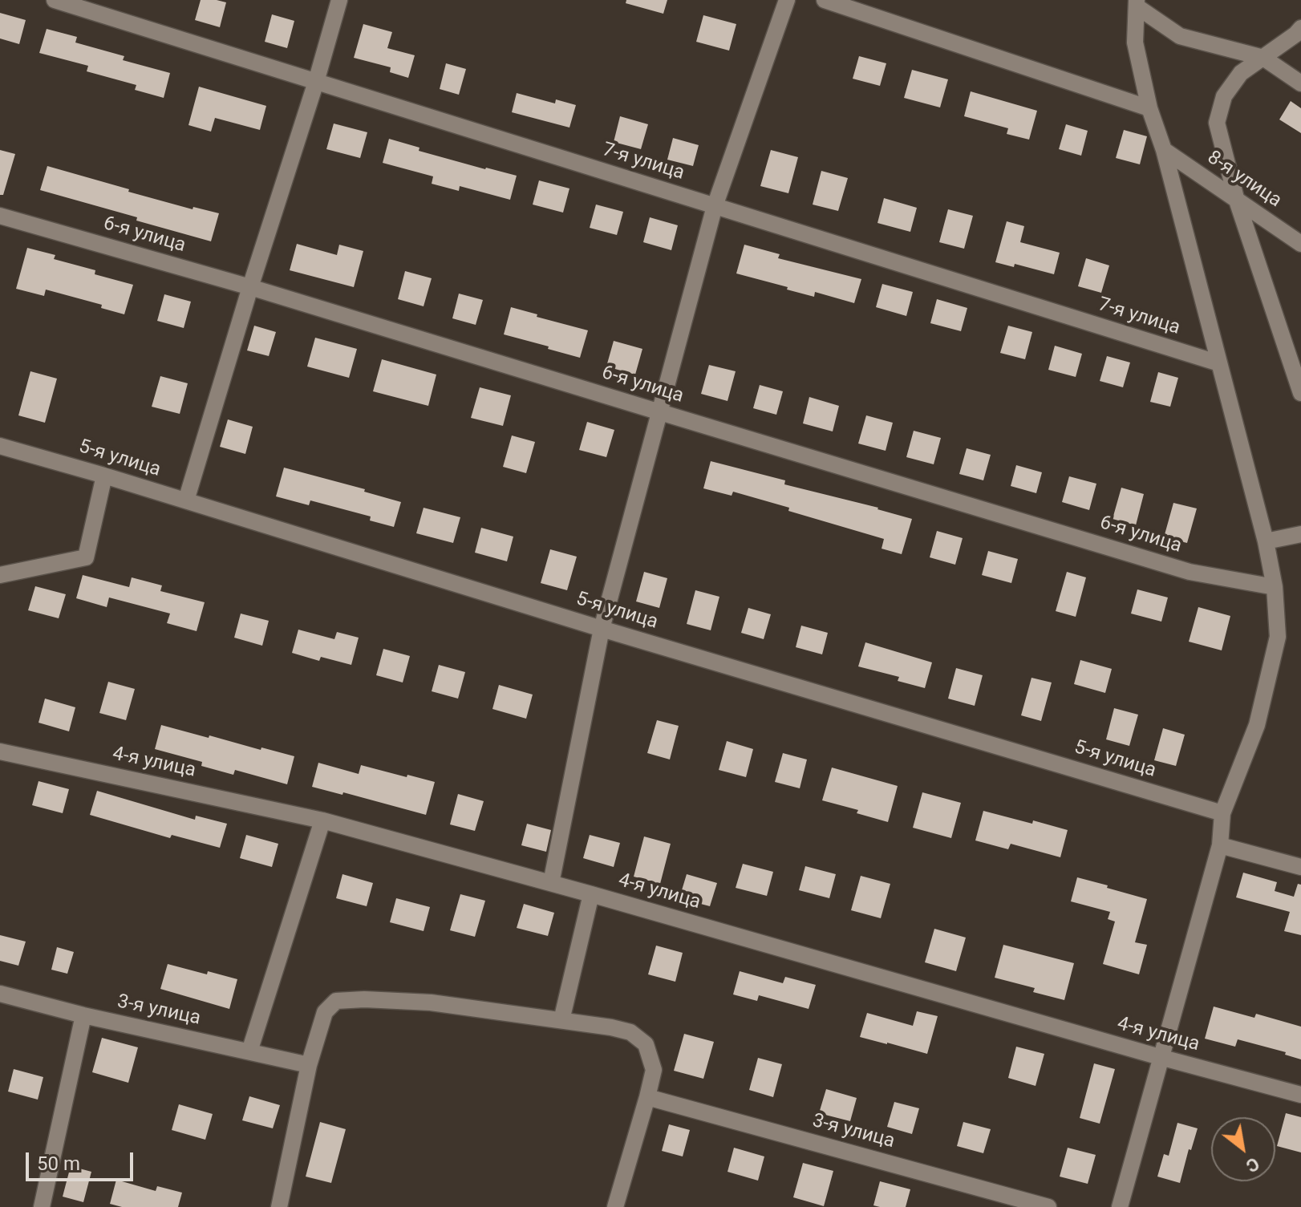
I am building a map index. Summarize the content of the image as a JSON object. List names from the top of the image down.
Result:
{
  "streets": {
    "street": [
      "7-я улица",
      "8-я улица",
      "6-я улица",
      "5-я улица",
      "4-я улица",
      "3-я улица"
    ]
  },
  "scale_bar": "50 m",
  "north": "bottom right"
}
